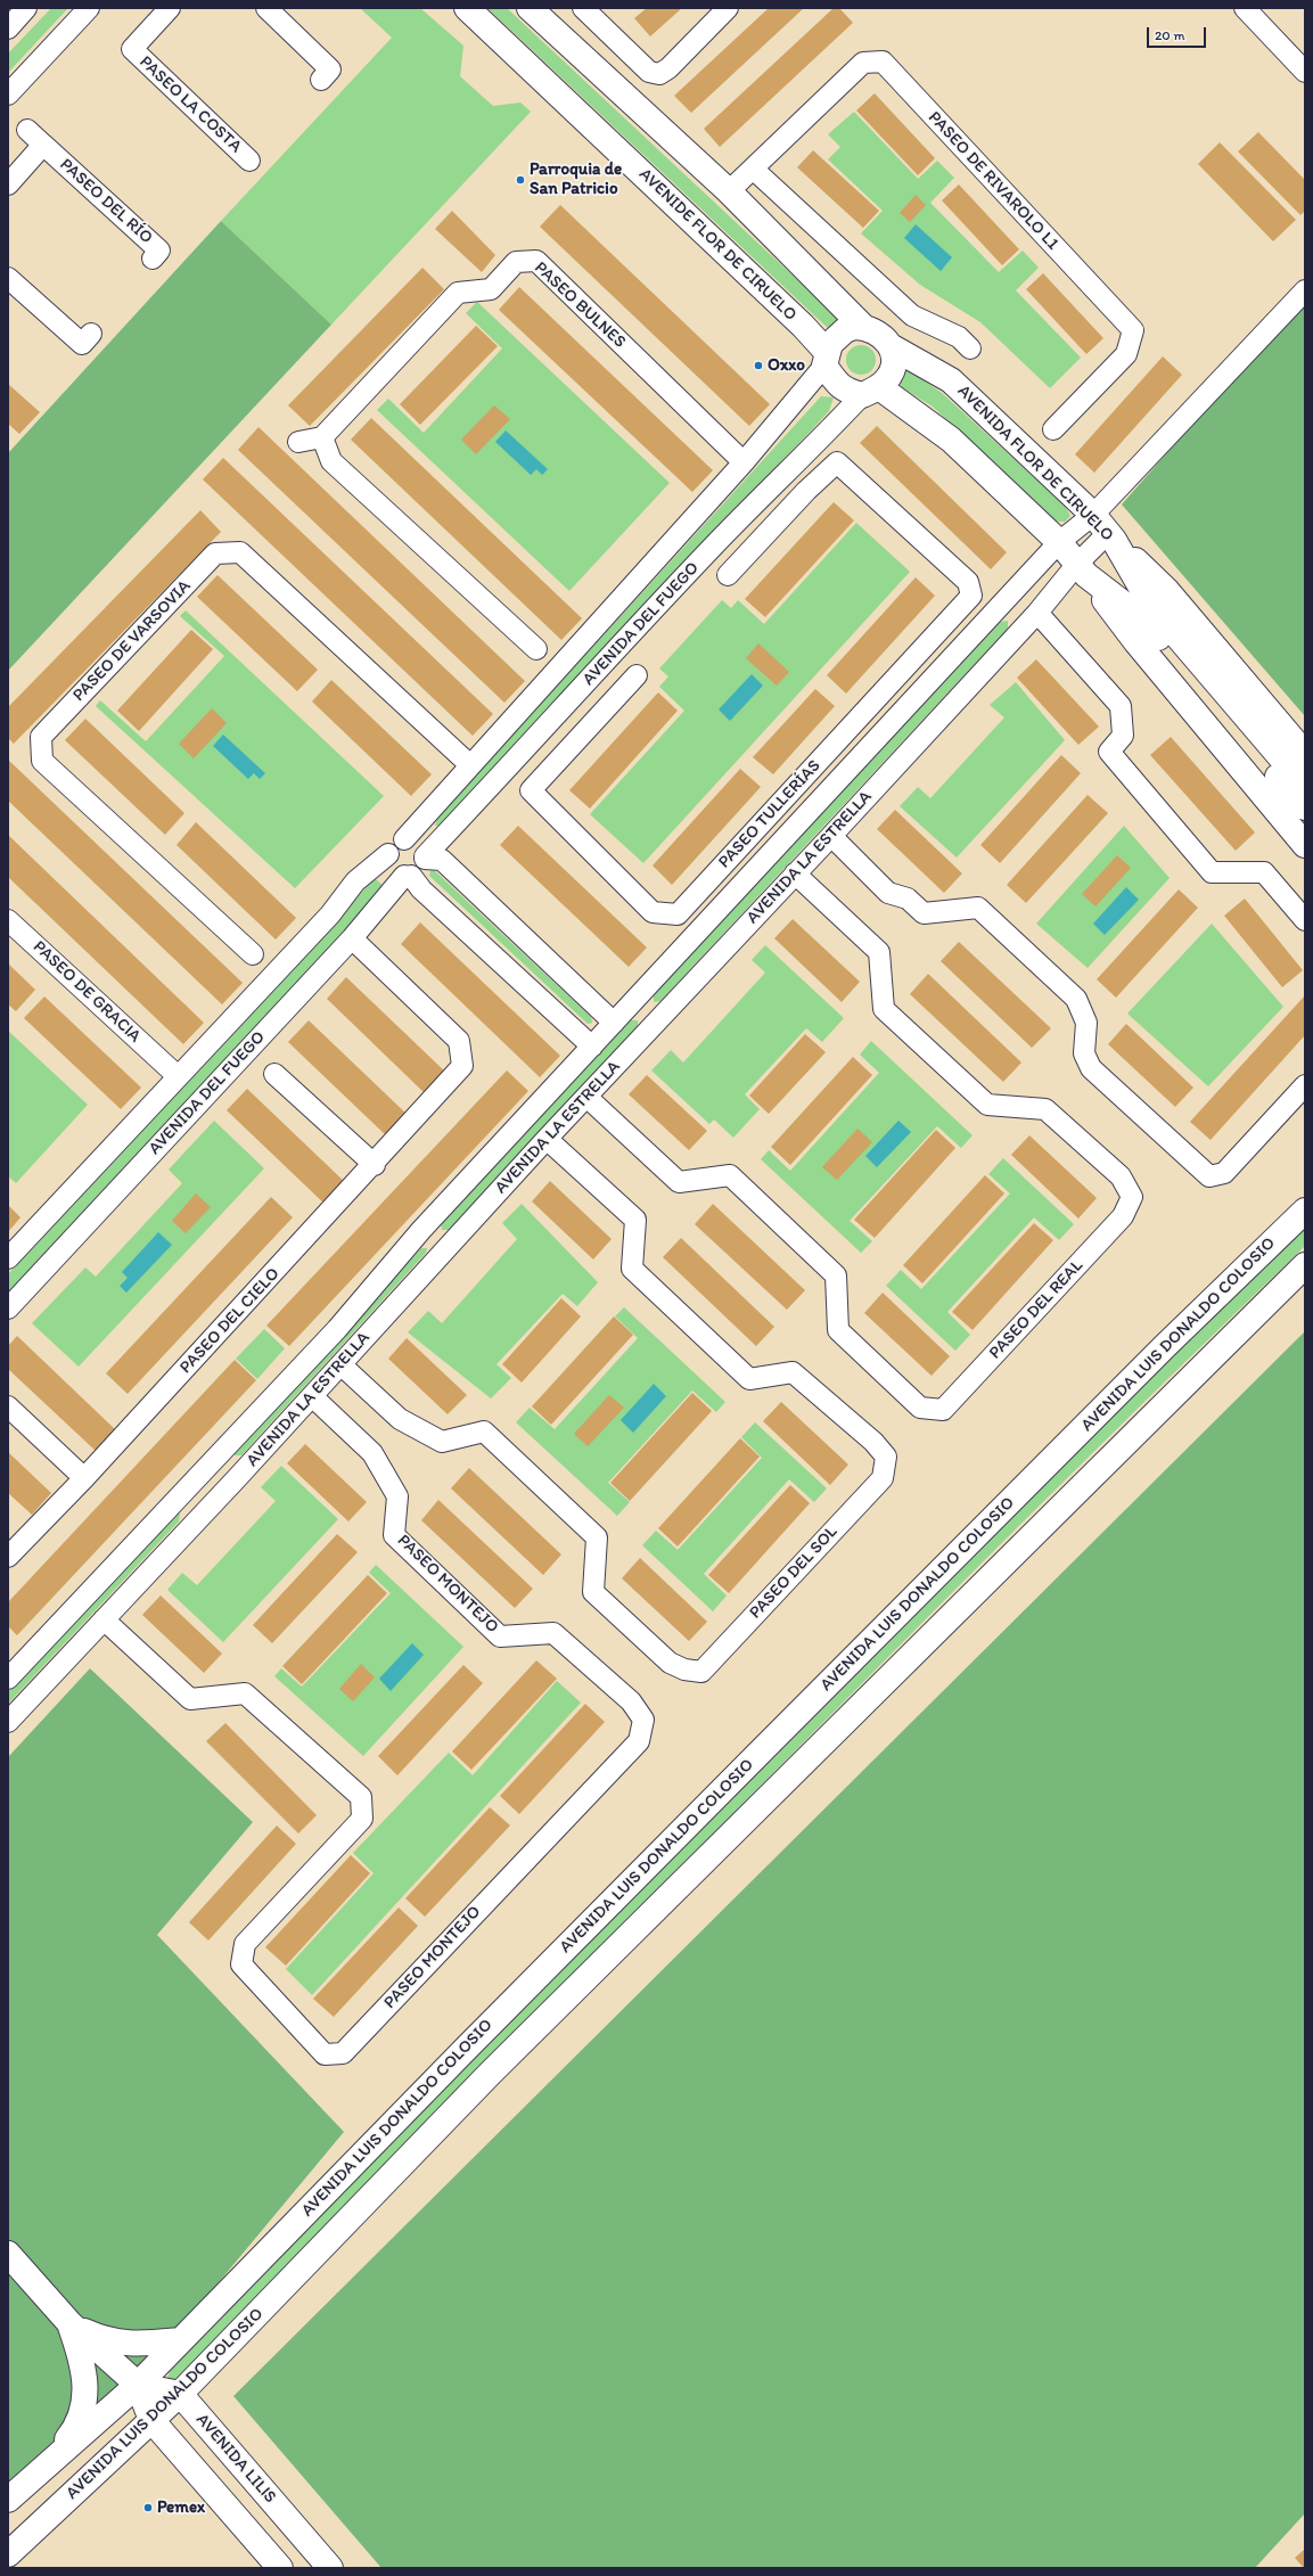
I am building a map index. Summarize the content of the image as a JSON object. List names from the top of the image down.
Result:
{
  "streets": {
    "main road": [
      "AVENIDE FLOR DE CIRUELO",
      "AVENIDA FLOR DE CIRUELO",
      "AVENIDA LUIS DONALDO COLOSIO",
      "AVENIDA LILIS"
    ],
    "street": [
      "PASEO LA COSTA",
      "PASEO DE RIVAROLO L1",
      "PASEO DEL RÍO",
      "PASEO BULNES",
      "AVENIDA DEL FUEGO",
      "PASEO DE VARSOVIA",
      "PASEO TULLERÍAS",
      "AVENIDA LA ESTRELLA",
      "PASEO DE GRACIA",
      "PASEO DEL REAL",
      "PASEO DEL CIELO",
      "PASEO DEL SOL",
      "PASEO MONTEJO"
    ]
  },
  "crossings": [
    ["AVENIDE FLOR DE CIRUELO", "AVENIDA FLOR DE CIRUELO"],
    ["AVENIDE FLOR DE CIRUELO", "AVENIDA DEL FUEGO"],
    ["PASEO BULNES", "AVENIDA DEL FUEGO"],
    ["AVENIDA FLOR DE CIRUELO", "AVENIDA DEL FUEGO"],
    ["AVENIDA FLOR DE CIRUELO", "AVENIDA LA ESTRELLA"],
    ["AVENIDA DEL FUEGO", "PASEO DE VARSOVIA"],
    ["AVENIDA DEL FUEGO", "PASEO TULLERÍAS"],
    ["AVENIDA DEL FUEGO", "PASEO DE GRACIA"],
    ["AVENIDA DEL FUEGO", "PASEO DEL CIELO"],
    ["AVENIDA LA ESTRELLA", "PASEO DEL REAL"],
    ["AVENIDA LA ESTRELLA", "PASEO DEL SOL"],
    ["AVENIDA LA ESTRELLA", "PASEO MONTEJO"],
    ["AVENIDA LUIS DONALDO COLOSIO", "AVENIDA LILIS"]
  ],
  "places": ["Parroquia de San Patricio", "Oxxo", "Pemex"],
  "scale_bar": "20 m"
}
